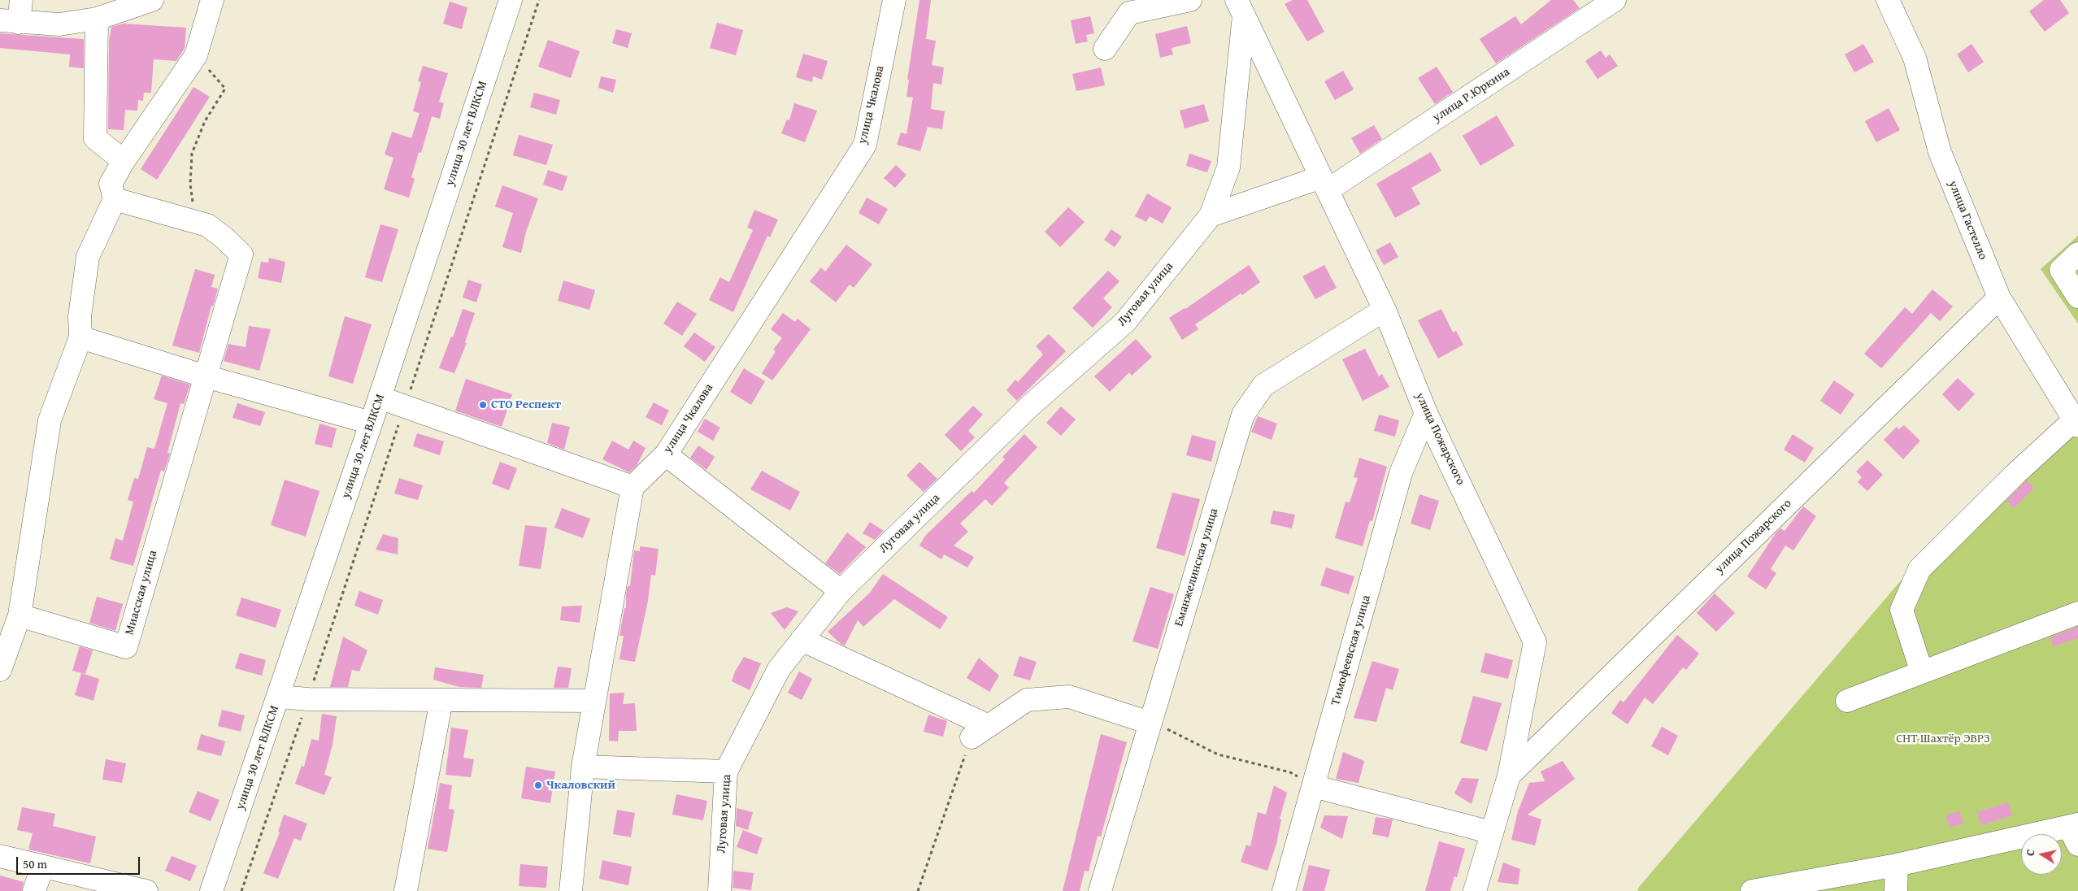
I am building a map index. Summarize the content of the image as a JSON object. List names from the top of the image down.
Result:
{
  "streets": {
    "street": [
      "улица Р.Юркина",
      "улица Чкалова",
      "улица 30 лет ВЛКСМ",
      "улица Гастелло",
      "Луговая улица",
      "улица Пожарского",
      "Еманжелинская улица",
      "Миасская улица",
      "Тимофеевская улица"
    ]
  },
  "crossings": [
    ["улица Р.Юркина", "Луговая улица"],
    ["улица Р.Юркина", "улица Пожарского"],
    ["улица Гастелло", "улица Пожарского"],
    ["Луговая улица", "улица Пожарского"],
    ["улица Пожарского", "Еманжелинская улица"],
    ["улица Пожарского", "Тимофеевская улица"]
  ],
  "parks": ["СНТ Шахтёр ЭВРЗ"],
  "places": ["СТО Респект", "Чкаловский"],
  "scale_bar": "50 m",
  "north": "left"
}
